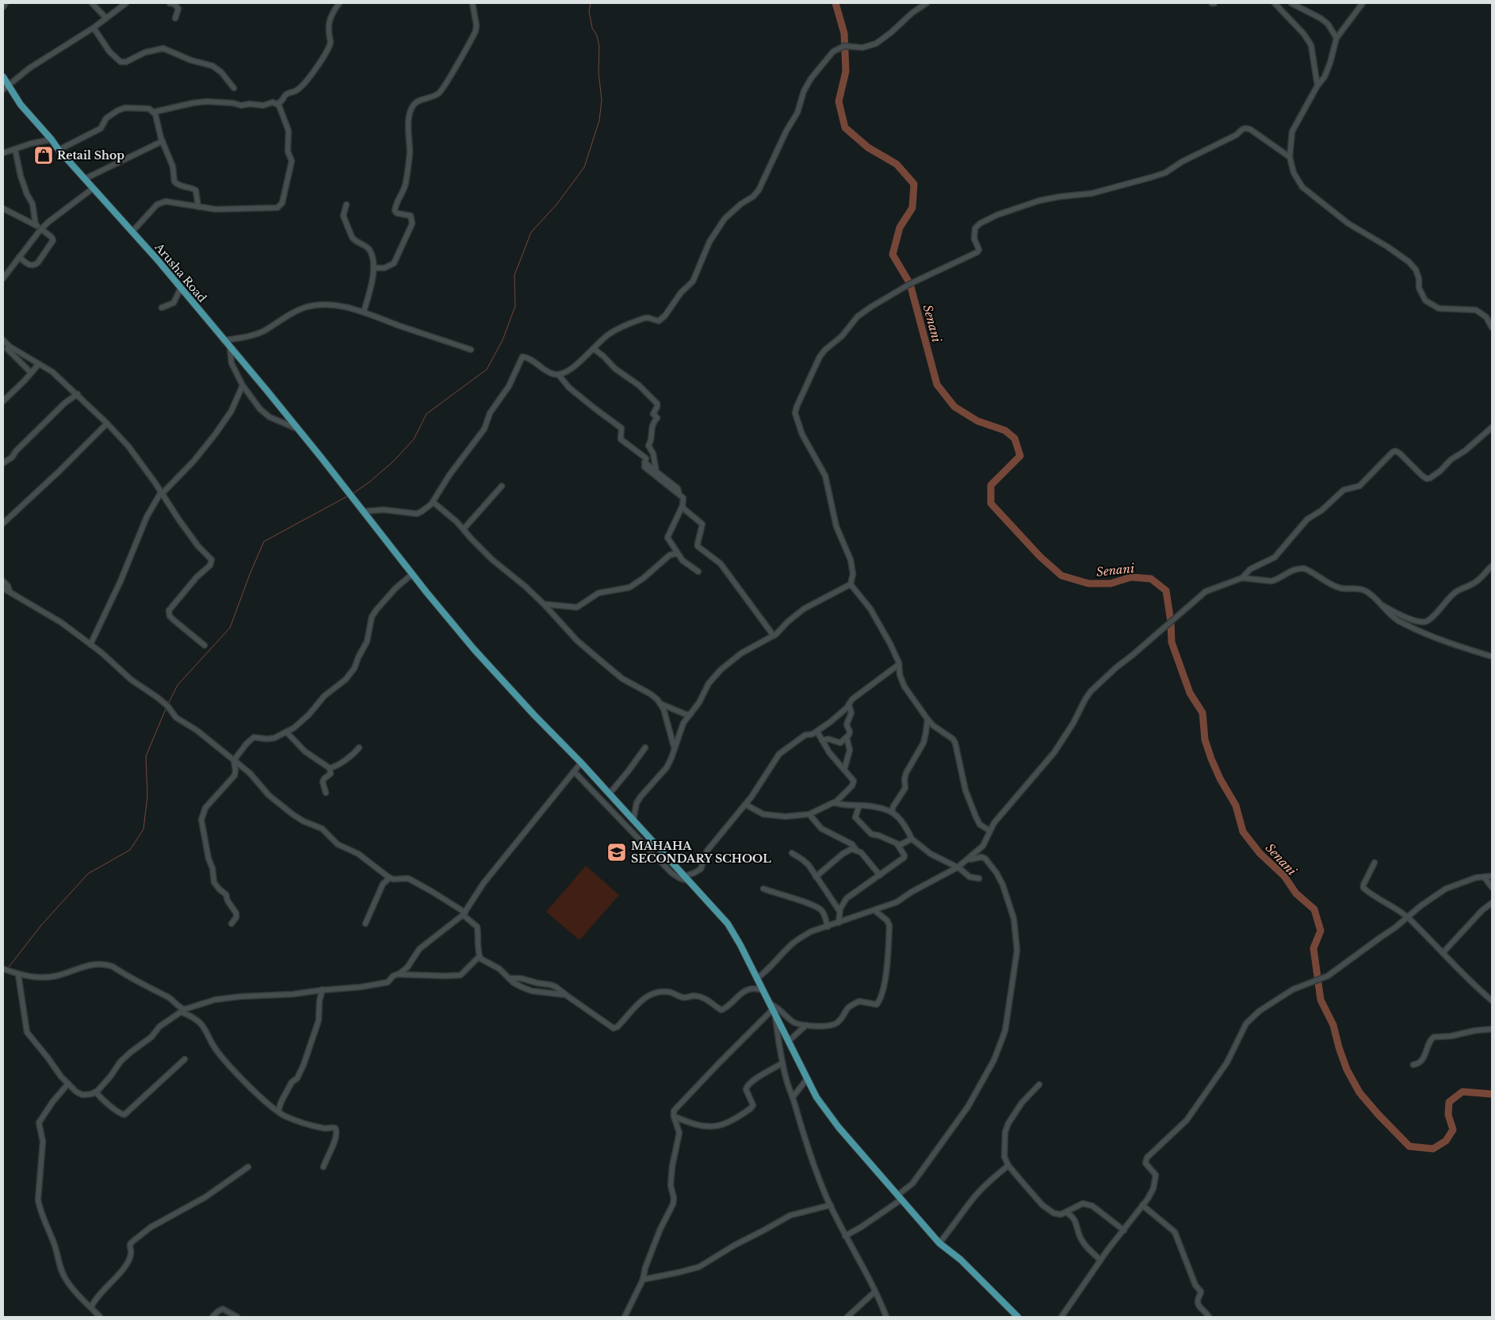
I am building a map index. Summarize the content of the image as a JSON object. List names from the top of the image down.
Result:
{
  "streets": {
    "main road": ["Arusha Road"]
  },
  "water": ["Senani"],
  "places": {
    "shop": ["Retail Shop"],
    "school or university": ["MAHAHA SECONDARY SCHOOL"]
  }
}
